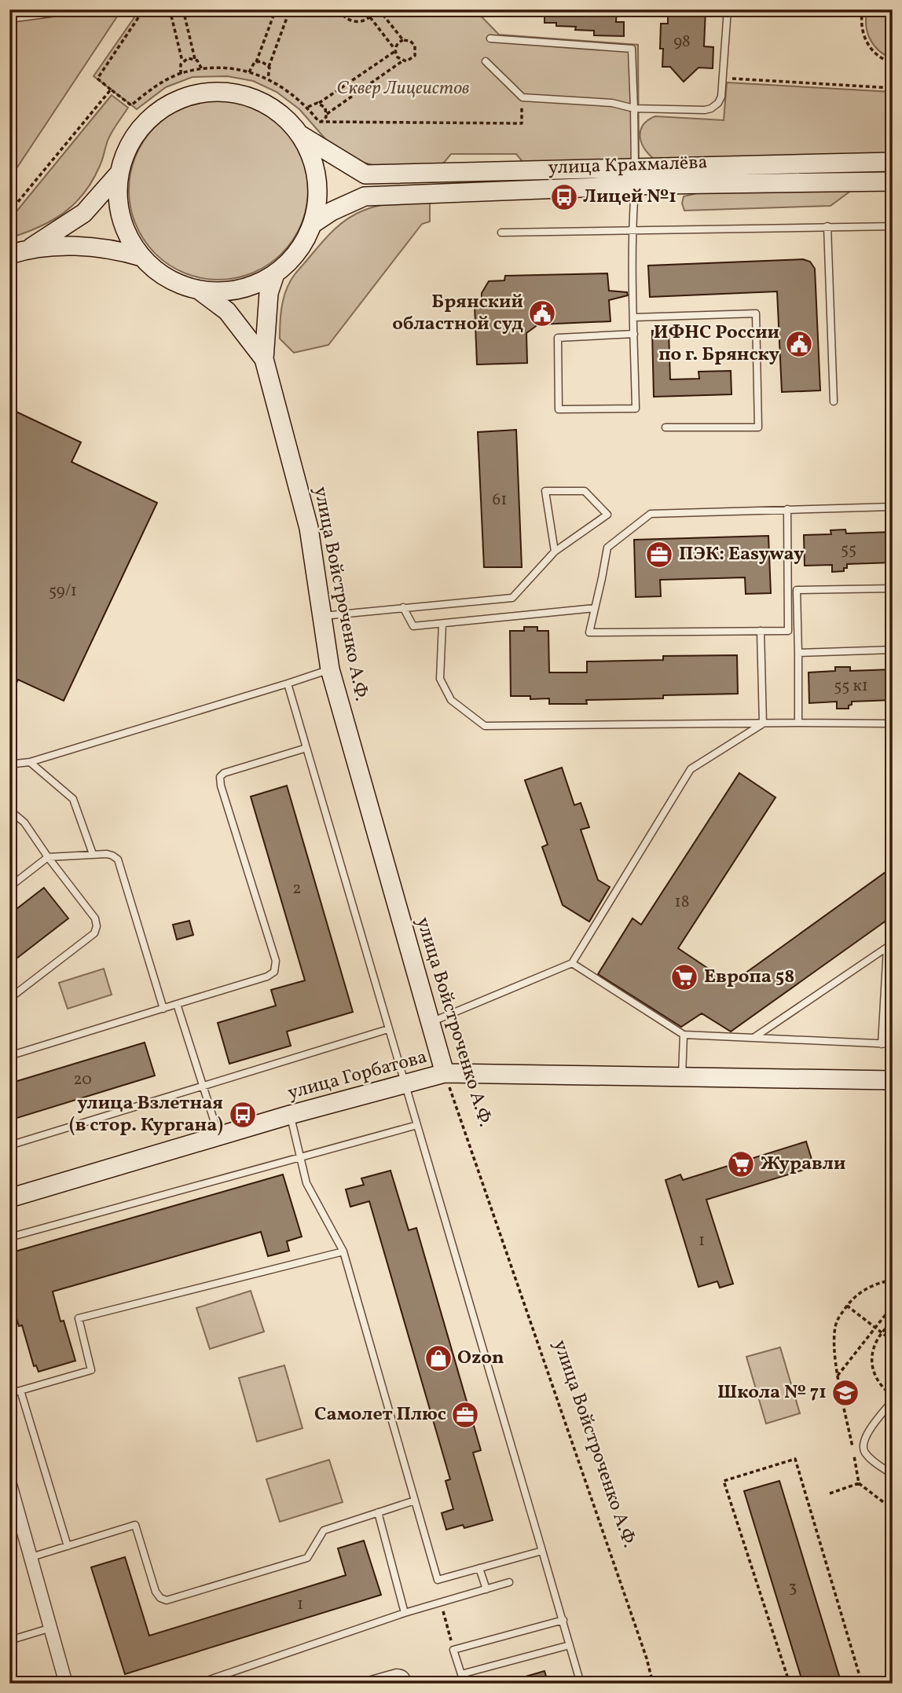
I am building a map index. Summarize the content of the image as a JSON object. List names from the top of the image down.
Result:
{
  "streets": {
    "main road": ["улица Крахмалёва", "улица Войстроченко А.Ф.", "улица Горбатова"]
  },
  "crossings": [
    ["улица Войстроченко А.Ф.", "улица Горбатова"]
  ],
  "parks": ["Сквер Лицеистов"],
  "places": {
    "bus stop": ["Лицей №1", "улица Взлетная (в стор. Кургана)"],
    "public building": ["Брянский областной суд", "ИФНС России по г. Брянску"],
    "office": ["ПЭК: Easyway", "Самолет Плюс"],
    "supermarket": ["Европа 58", "Журавли"],
    "shop": ["Ozon"],
    "school or university": ["Школа № 71"]
  },
  "house_numbers": [
    "98",
    "61",
    "55",
    "59/1",
    "55 к1",
    "2",
    "18",
    "20",
    "1",
    "3",
    "1"
  ]
}
